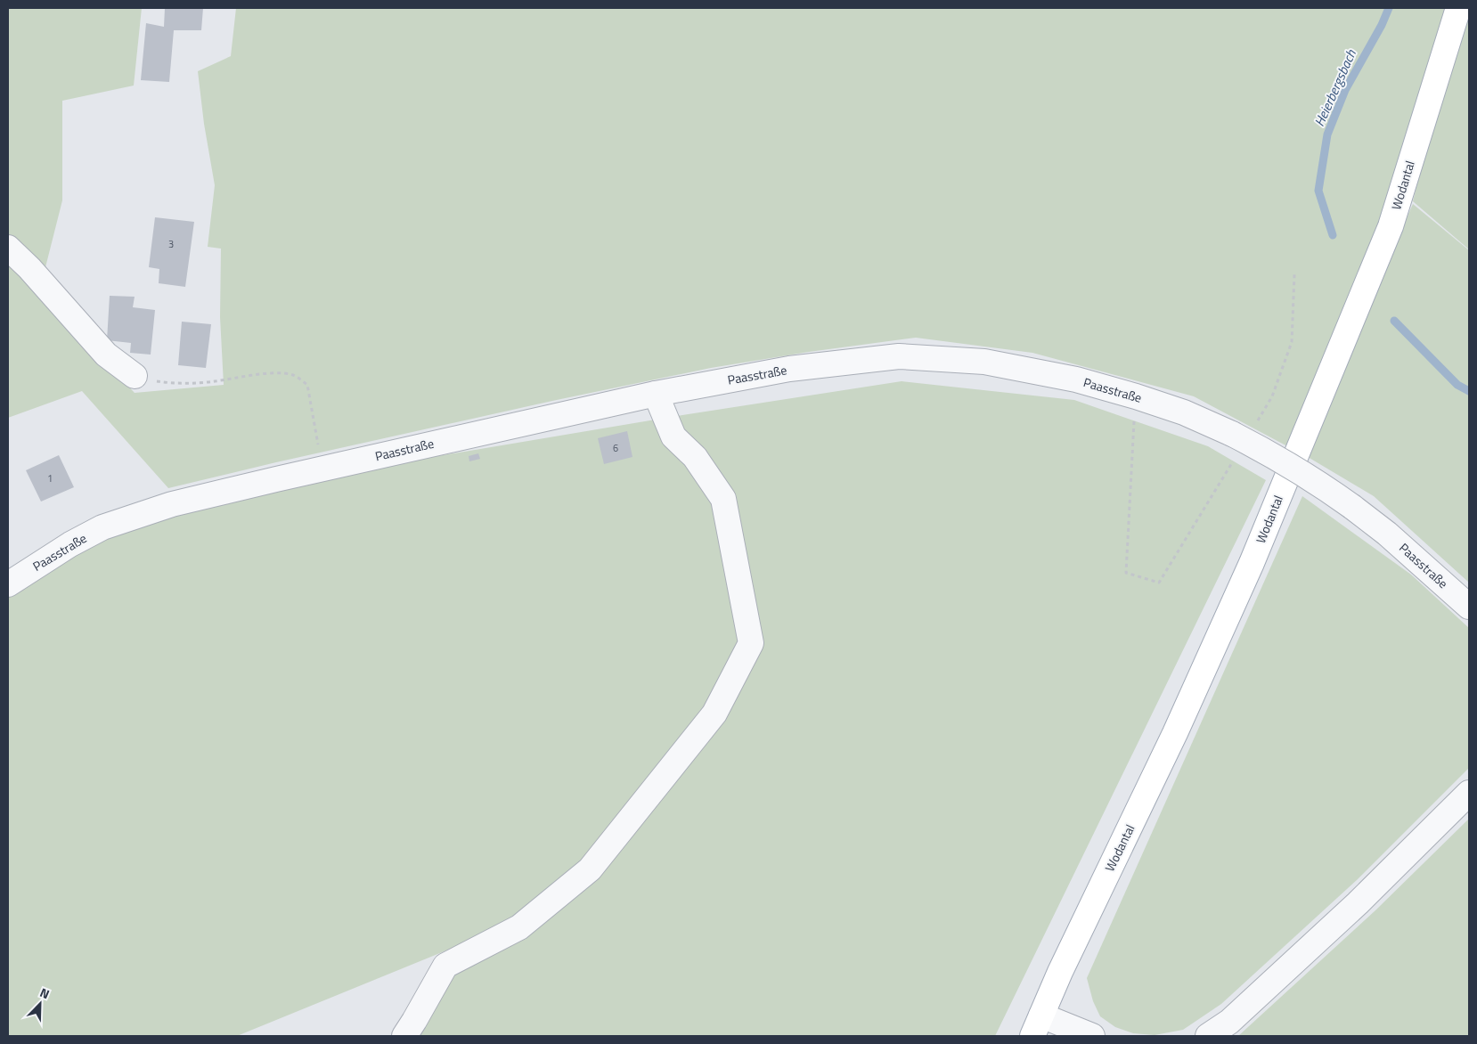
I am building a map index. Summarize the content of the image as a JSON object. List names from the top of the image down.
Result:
{
  "streets": {
    "main road": ["Wodantal"],
    "street": ["Paasstraße"]
  },
  "water": ["Heierbergsbach"],
  "house_numbers": ["3", "6", "1"],
  "north": "top right"
}
